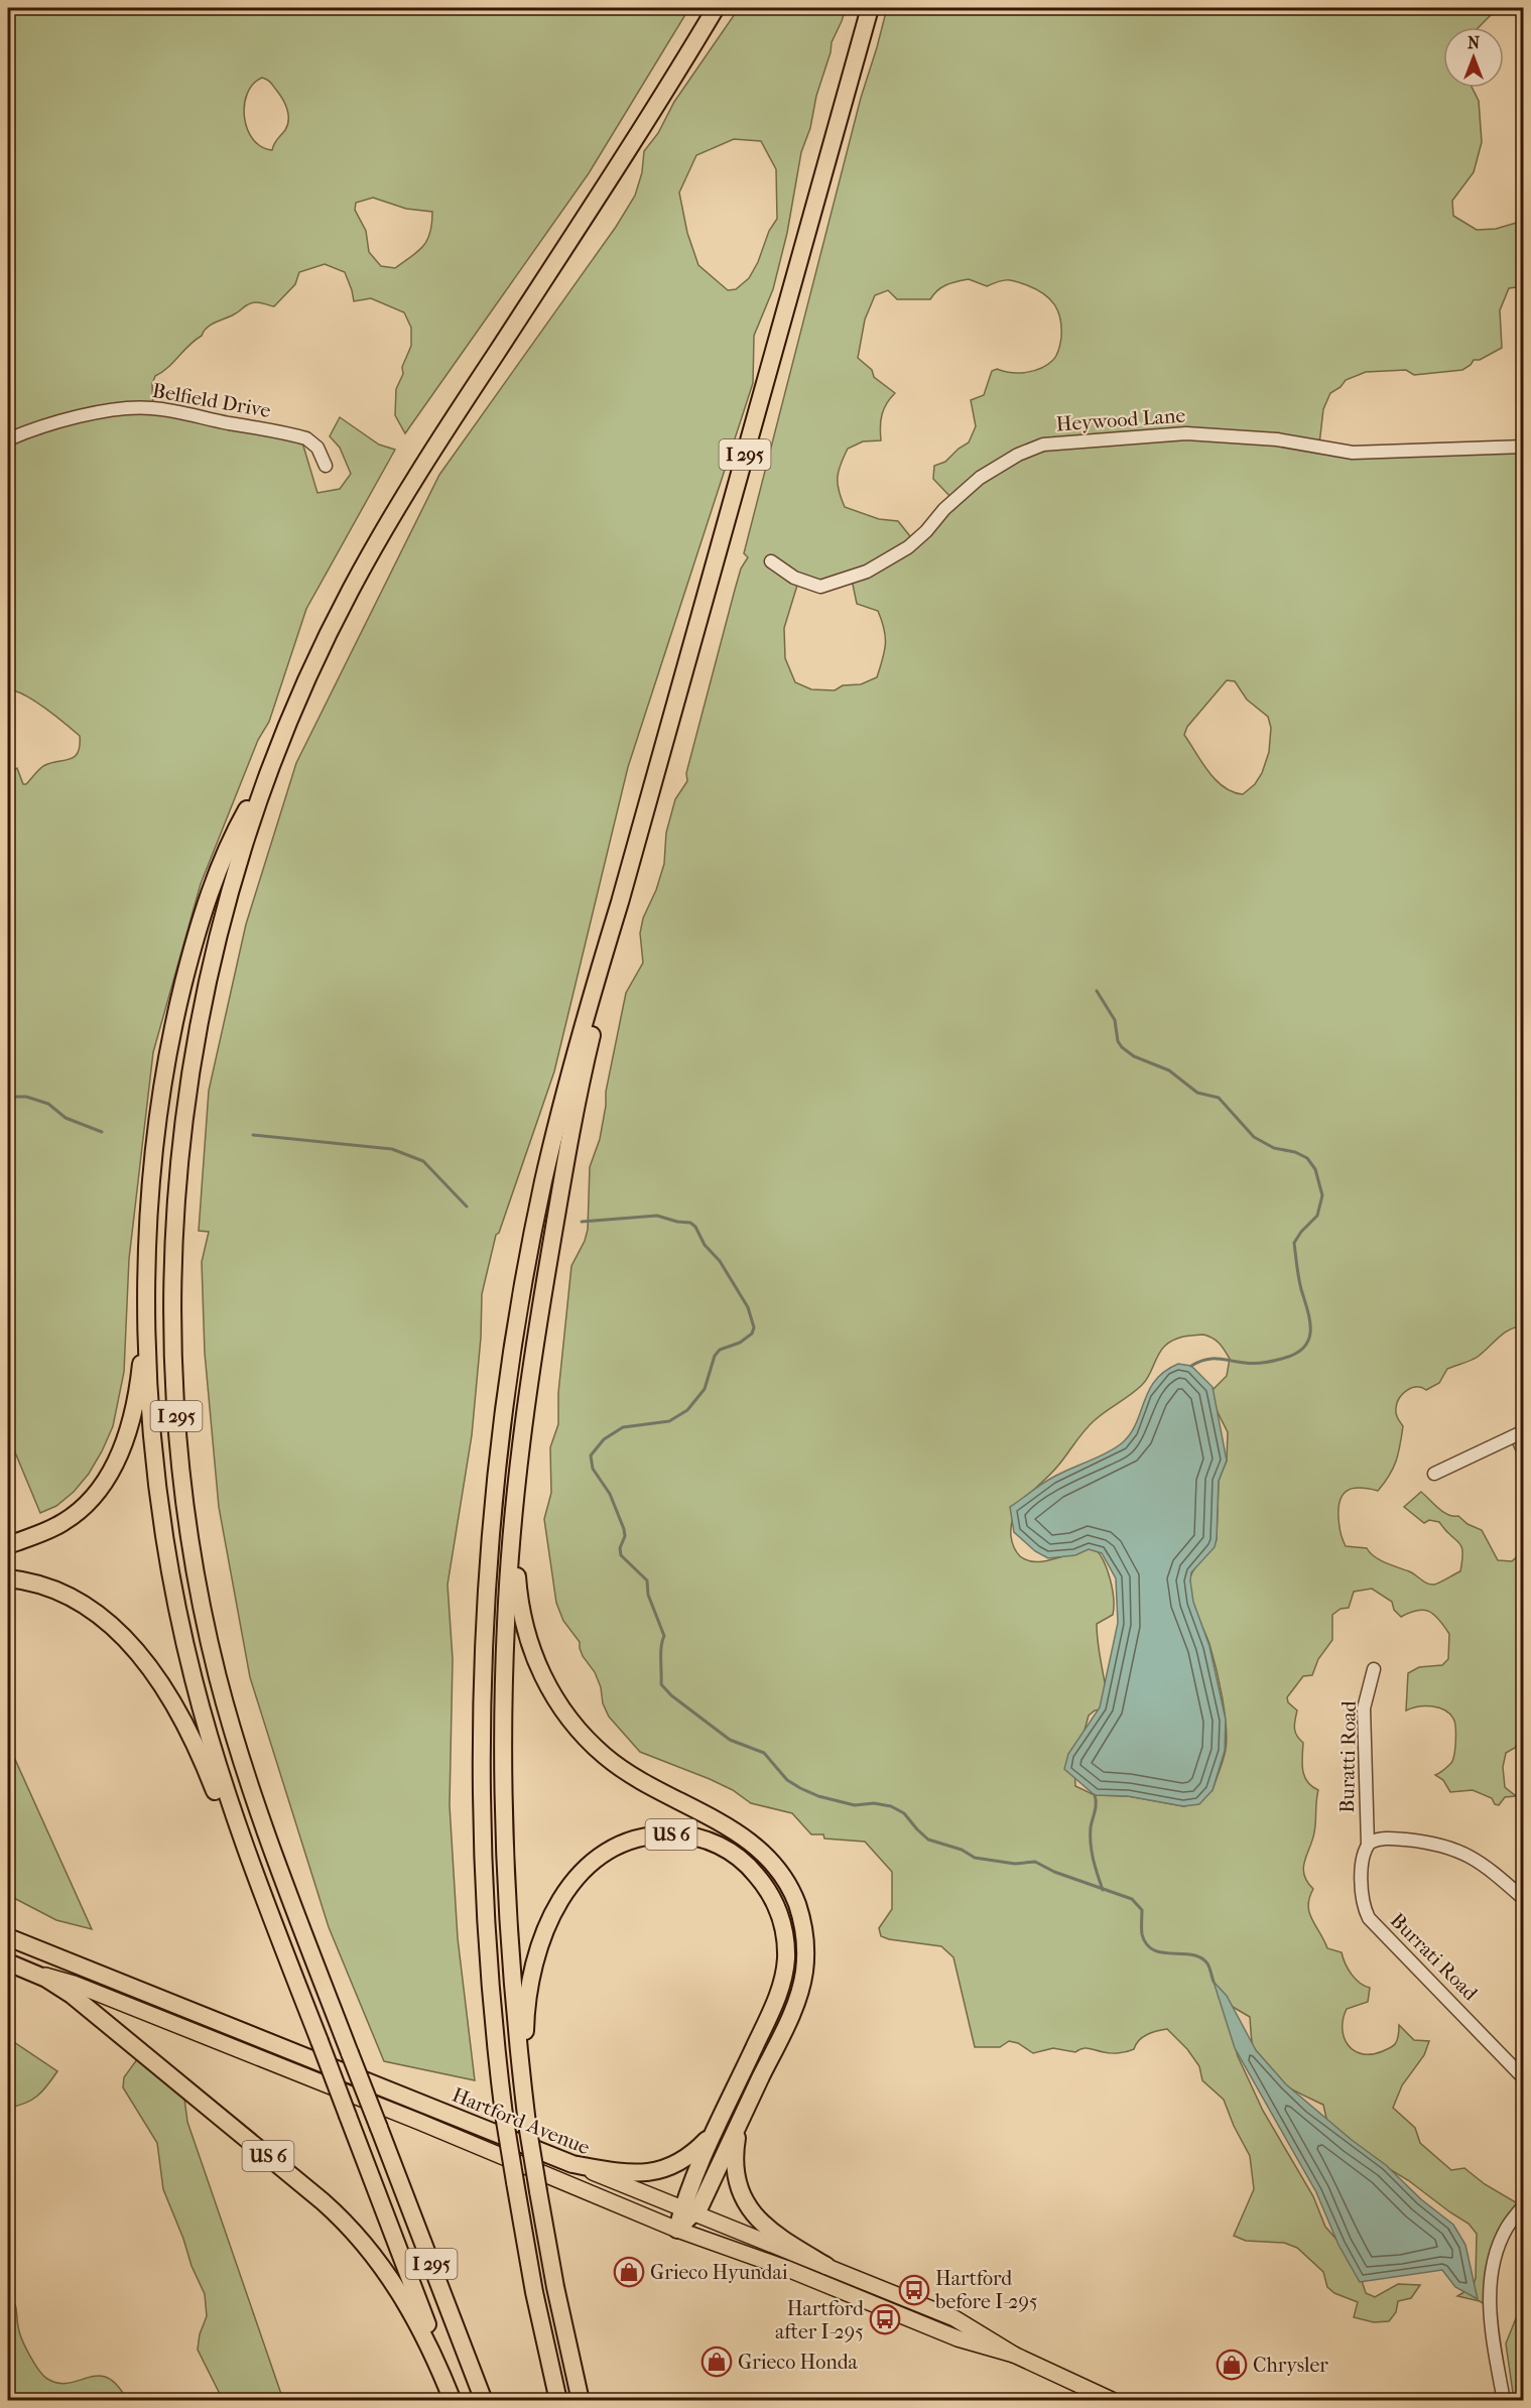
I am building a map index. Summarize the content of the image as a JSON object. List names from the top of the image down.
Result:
{
  "streets": {
    "highway": ["I 295", "US 6", "Hartford Avenue"],
    "street": [
      "Belfield Drive",
      "Heywood Lane",
      "Buratti Road",
      "Burrati Road"
    ]
  },
  "crossings": [
    ["Buratti Road", "Burrati Road"],
    ["US 6", "Hartford Avenue"]
  ],
  "places": {
    "shop": ["Grieco Hyundai", "Grieco Honda", "Chrysler"],
    "bus stop": ["Hartford before I-295", "Hartford after I-295"]
  },
  "north": "top"
}
